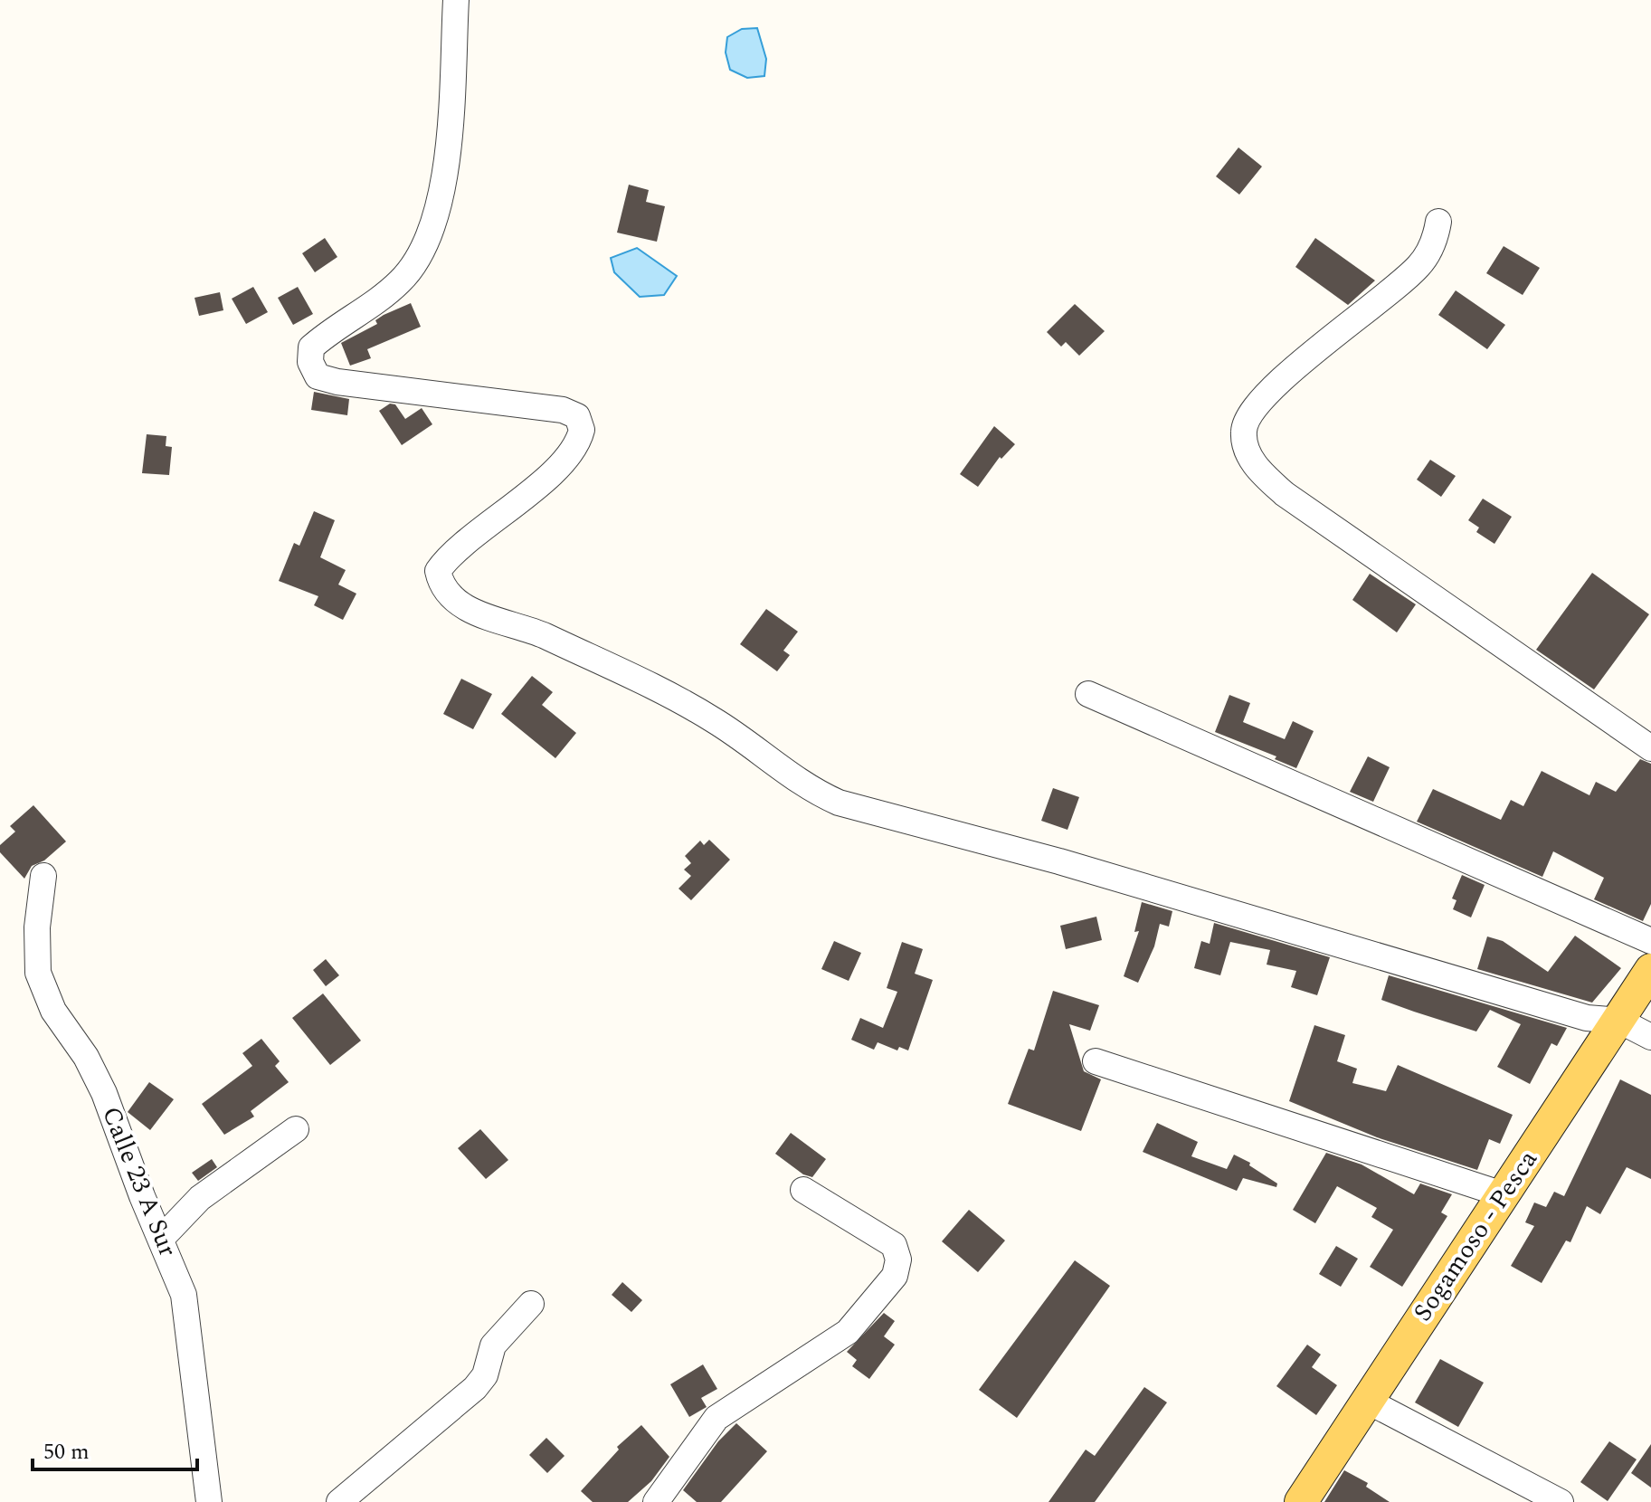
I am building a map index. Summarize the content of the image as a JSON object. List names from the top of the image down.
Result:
{
  "streets": {
    "main road": ["Sogamoso - Pesca"],
    "street": ["Calle 23 A Sur"]
  },
  "scale_bar": "50 m"
}
